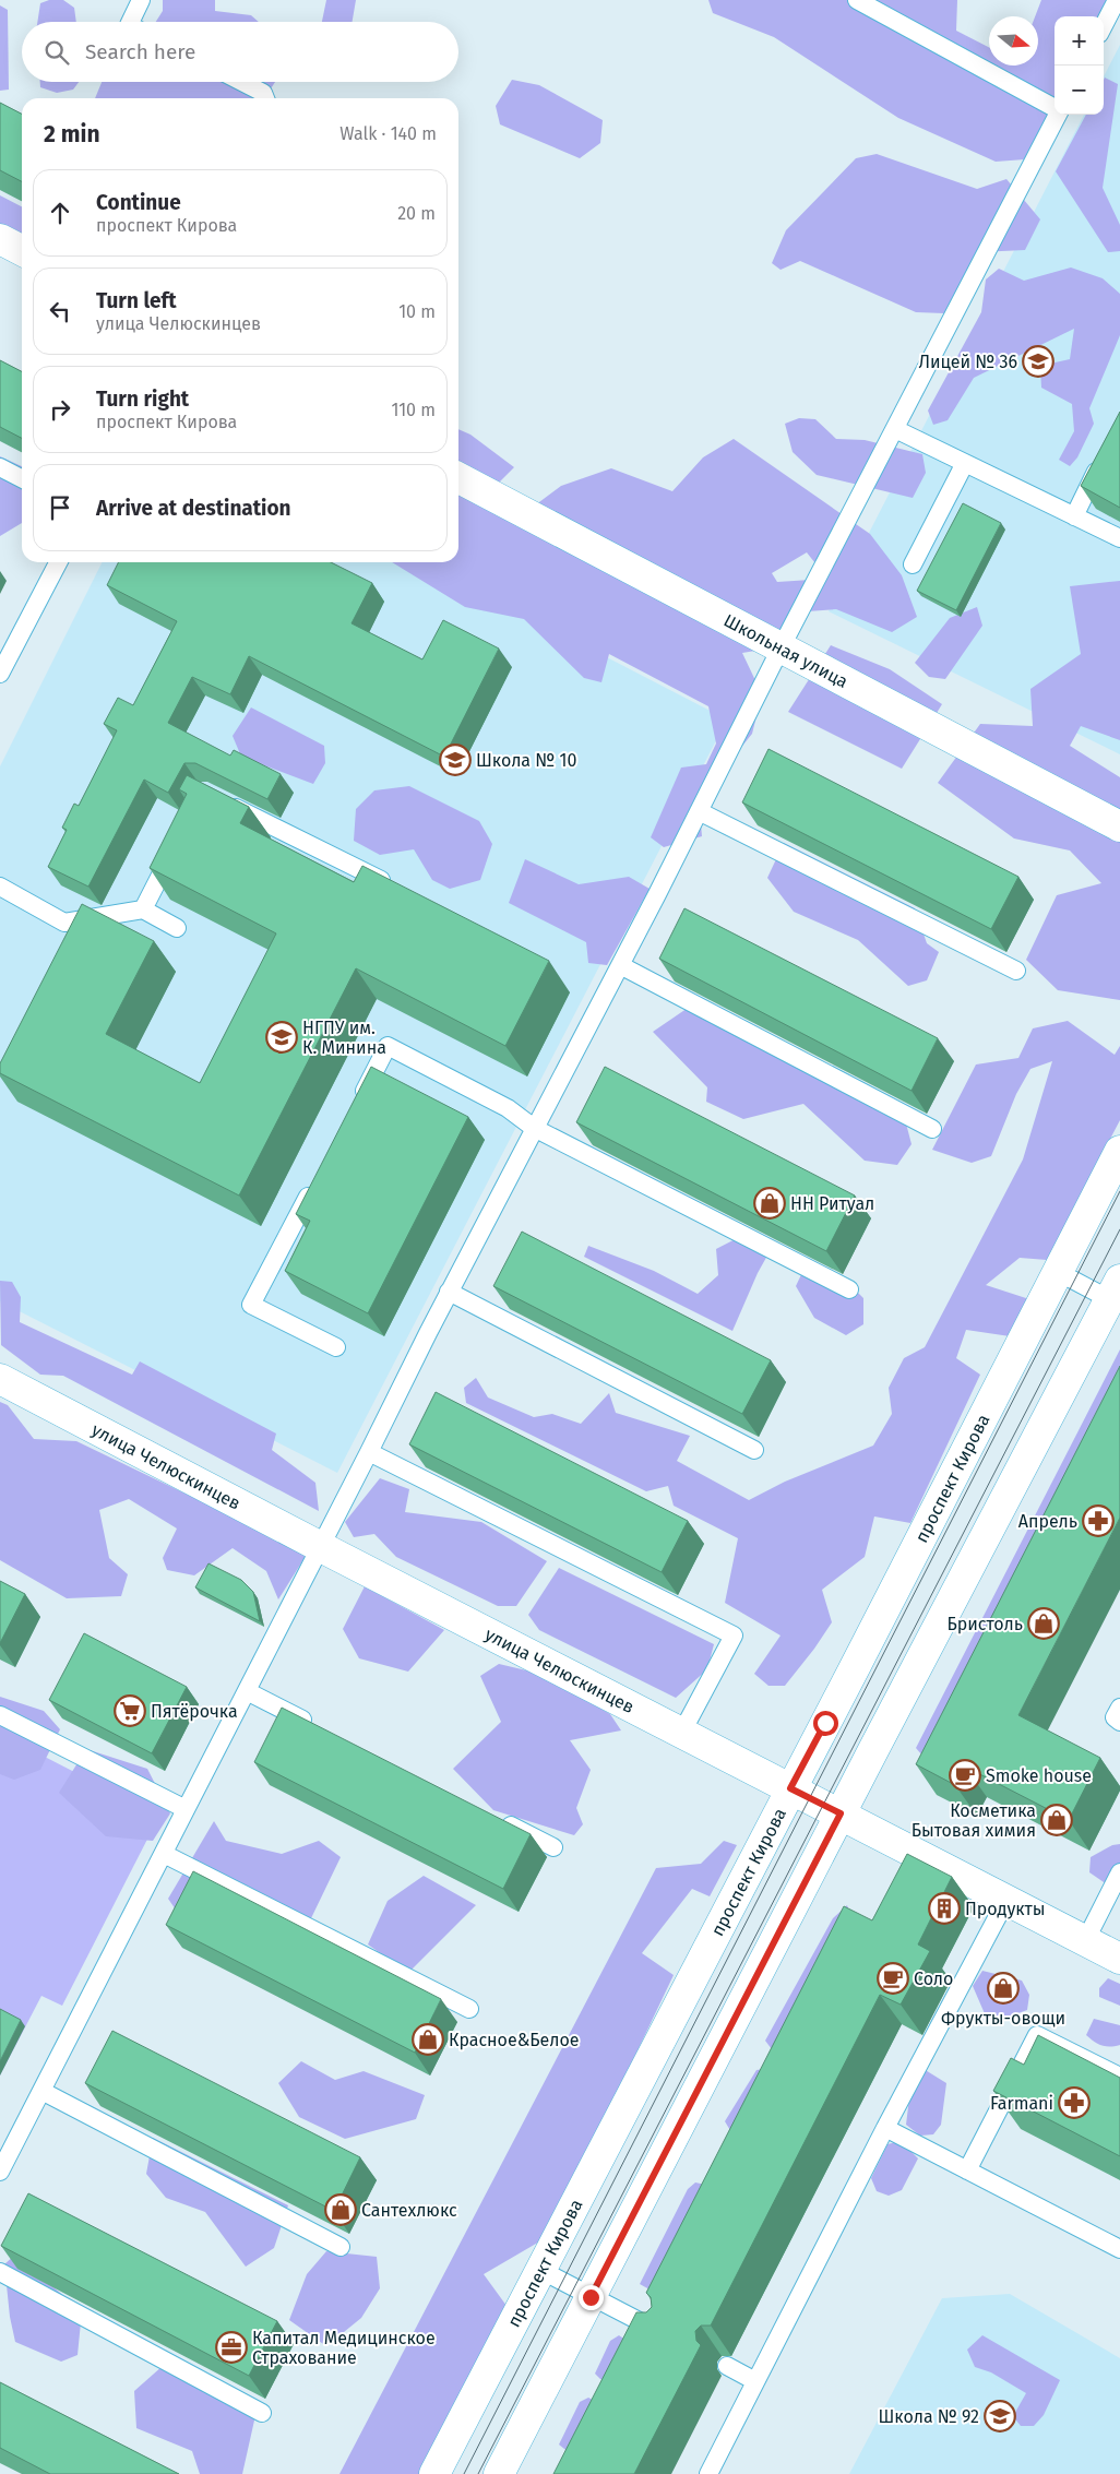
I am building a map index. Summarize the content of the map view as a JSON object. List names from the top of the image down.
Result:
{
  "streets": {
    "street": ["Школьная улица", "улица Челюскинцев", "проспект Кирова"]
  },
  "crossings": [
    ["улица Челюскинцев", "проспект Кирова"]
  ],
  "places": {
    "school or university": [
      "Лицей № 36",
      "Школа № 10",
      "НГПУ им. К. Минина",
      "Школа № 92"
    ],
    "shop": [
      "НН Ритуал",
      "Бристоль",
      "Косметика Бытовая химия",
      "Фрукты-овощи",
      "Красное&Белое",
      "Сантехлюкс"
    ],
    "pharmacy": ["Апрель", "Farmani"],
    "supermarket": ["Пятёрочка"],
    "cafe": ["Smoke house", "Соло"],
    "building": ["Продукты"],
    "office": ["Капитал Медицинское Страхование"]
  },
  "north": "right",
  "page": {
    "map_buttons": ["+", "−"],
    "search": "Search here",
    "heading": ["2 min", "Walk · 140 m"],
    "list": [
      ["Continue", "проспект Кирова", "20 m"],
      ["Turn left", "улица Челюскинцев", "10 m"],
      ["Turn right", "проспект Кирова", "110 m"],
      "Arrive at destination"
    ]
  }
}
